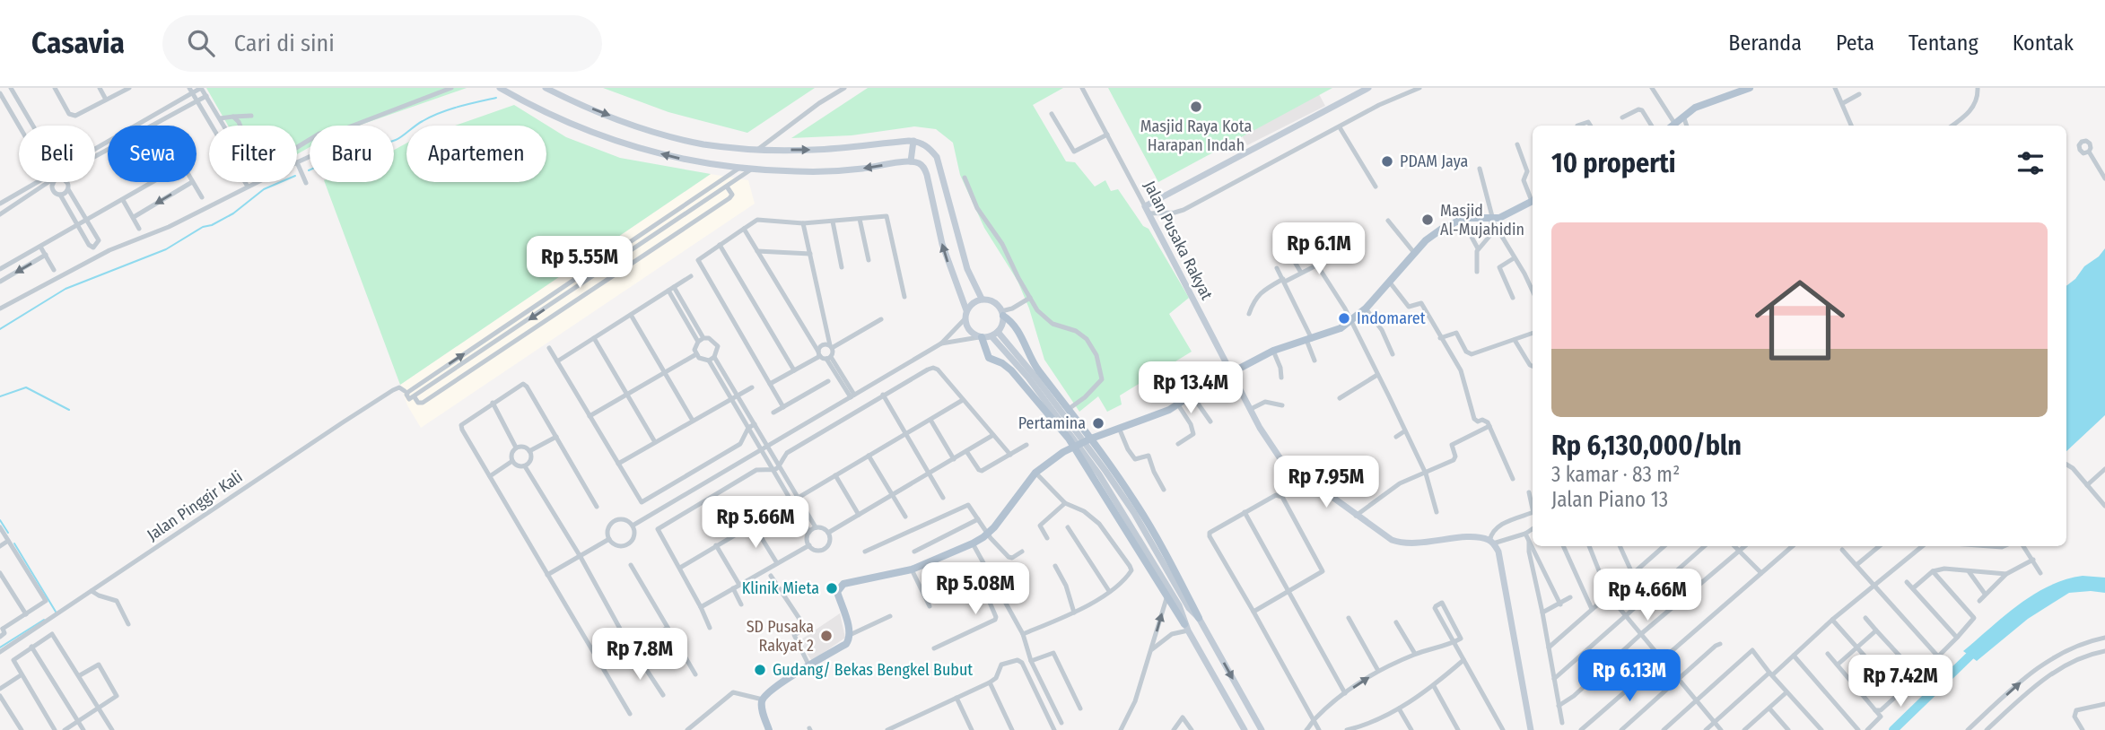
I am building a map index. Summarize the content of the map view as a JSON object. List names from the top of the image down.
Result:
{
  "streets": {
    "street": ["Jalan Pusaka Rakyat", "Jalan Pinggir Kali"]
  },
  "places": [
    "Masjid Raya Kota Harapan Indah",
    "PDAM Jaya",
    "Masjid Al-Mujahidin",
    "Indomaret",
    "Pertamina",
    "Klinik Mieta",
    "SD Pusaka Rakyat 2",
    "Gudang/ Bekas Bengkel Bubut"
  ],
  "page": {
    "header": "Casavia",
    "search": "Cari di sini",
    "nav": [
      "Beranda",
      "Peta",
      "Tentang",
      "Kontak"
    ],
    "chip": [
      "Beli",
      "Sewa",
      "Filter",
      "Baru",
      "Apartemen"
    ],
    "heading": "10 properti",
    "list": [
      {
        "name": "Rp 6,130,000/bln",
        "note": "3 kamar · 83 m² · Jalan Piano 13"
      }
    ],
    "price": [
      "Rp 6.1M",
      "Rp 5.55M",
      "Rp 13.4M",
      "Rp 7.95M",
      "Rp 5.66M",
      "Rp 5.08M",
      "Rp 4.66M",
      "Rp 7.8M",
      "Rp 6.13M",
      "Rp 7.42M"
    ]
  }
}
